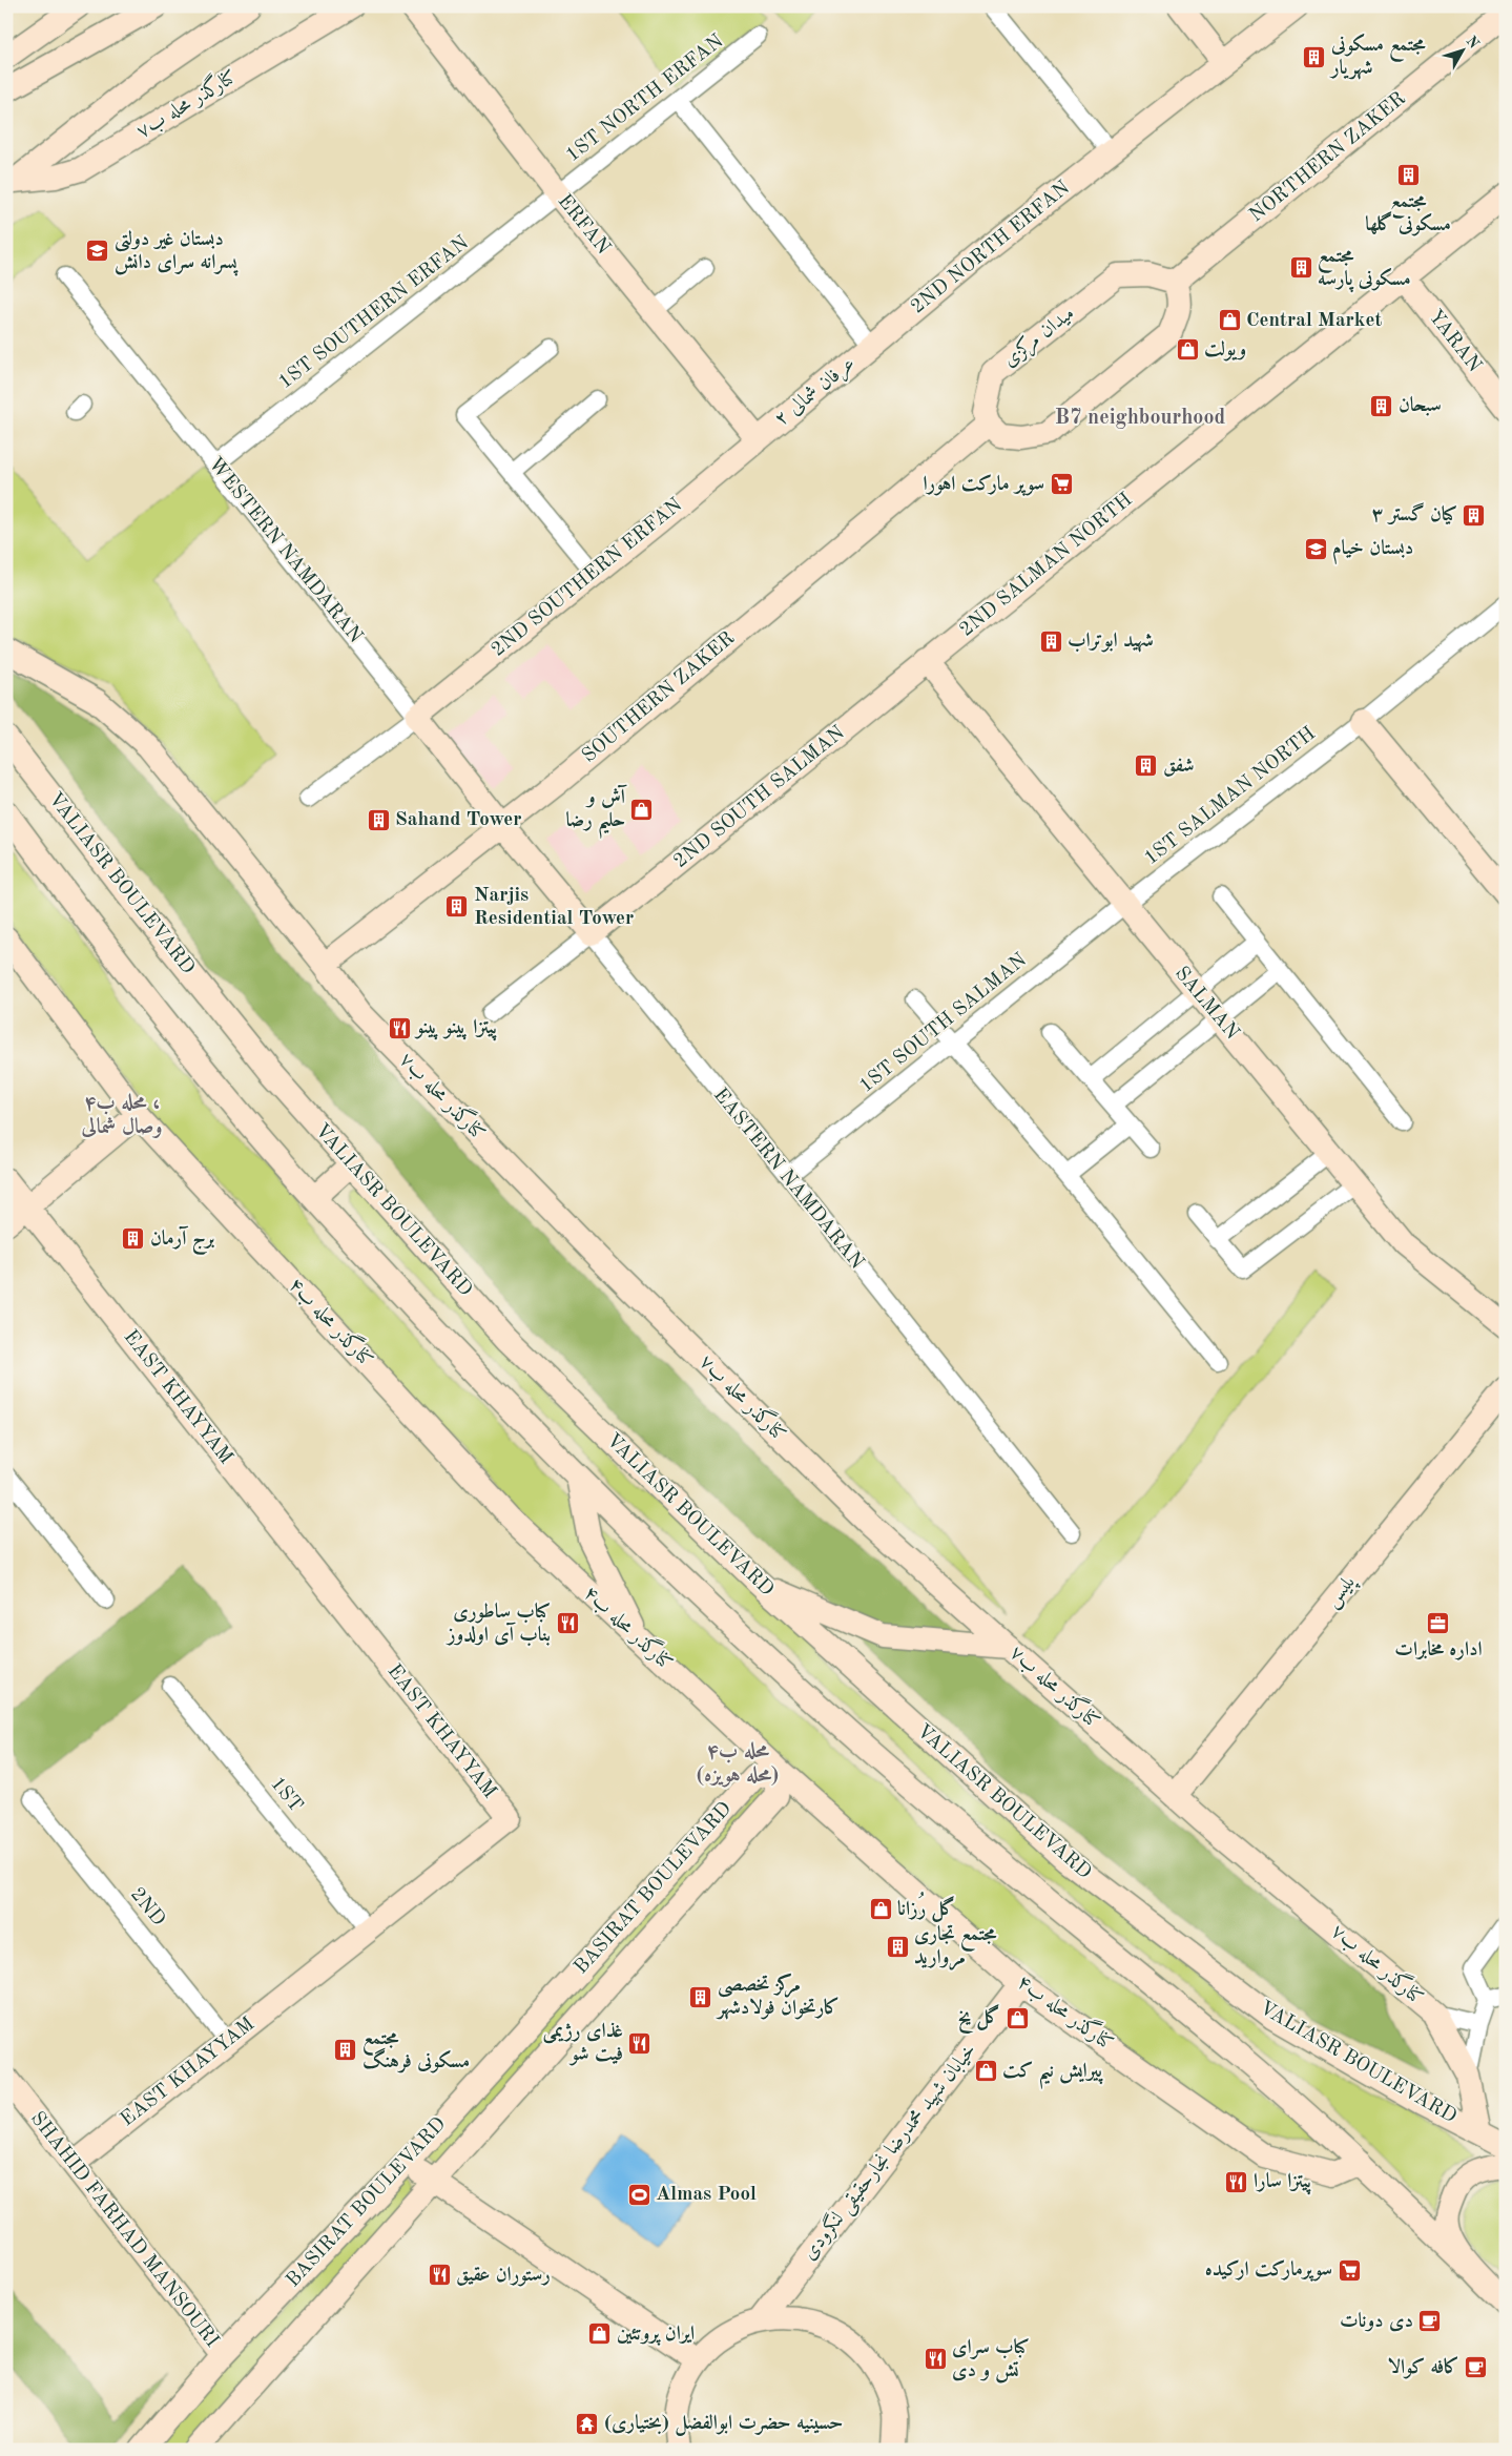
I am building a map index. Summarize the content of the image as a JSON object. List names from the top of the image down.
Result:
{
  "streets": {
    "street": [
      "1ST NORTH ERFAN",
      "کنارگذر محله ب۷",
      "NORTHERN ZAKER",
      "ERFAN",
      "2ND NORTH ERFAN",
      "1ST SOUTHERN ERFAN",
      "میدان مرکزی",
      "YARAN",
      "عرفان شمالی ۲",
      "WESTERN NAMDARAN",
      "2ND SALMAN NORTH",
      "2ND SOUTHERN ERFAN",
      "SOUTHERN ZAKER",
      "1ST SALMAN NORTH",
      "2ND SOUTH SALMAN",
      "VALIASR BOULEVARD",
      "SALMAN",
      "1ST SOUTH SALMAN",
      "EASTERN NAMDARAN",
      "کنارگذر محله ب۴",
      "EAST KHAYYAM",
      "پلیس",
      "1ST",
      "BASIRAT BOULEVARD",
      "2ND",
      "خیابان شهید محمدرضا نجارحقیقی لنگرودی",
      "SHAHID FARHAD MANSOURI"
    ]
  },
  "crossings": [
    ["1ST NORTH ERFAN", "ERFAN"],
    ["1ST NORTH ERFAN", "1ST SOUTHERN ERFAN"],
    ["کنارگذر محله ب۷", "SOUTHERN ZAKER"],
    ["کنارگذر محله ب۷", "VALIASR BOULEVARD"],
    ["کنارگذر محله ب۷", "پلیس"],
    ["NORTHERN ZAKER", "میدان مرکزی"],
    ["ERFAN", "1ST SOUTHERN ERFAN"],
    ["ERFAN", "عرفان شمالی ۲"],
    ["ERFAN", "2ND SOUTHERN ERFAN"],
    ["2ND NORTH ERFAN", "عرفان شمالی ۲"],
    ["1ST SOUTHERN ERFAN", "WESTERN NAMDARAN"],
    ["میدان مرکزی", "SOUTHERN ZAKER"],
    ["YARAN", "2ND SALMAN NORTH"],
    ["عرفان شمالی ۲", "2ND SOUTHERN ERFAN"],
    ["WESTERN NAMDARAN", "2ND SOUTHERN ERFAN"],
    ["WESTERN NAMDARAN", "SOUTHERN ZAKER"],
    ["WESTERN NAMDARAN", "EASTERN NAMDARAN"],
    ["2ND SALMAN NORTH", "2ND SOUTH SALMAN"],
    ["2ND SALMAN NORTH", "SALMAN"],
    ["SOUTHERN ZAKER", "EASTERN NAMDARAN"],
    ["1ST SALMAN NORTH", "SALMAN"],
    ["1ST SALMAN NORTH", "1ST SOUTH SALMAN"],
    ["2ND SOUTH SALMAN", "SALMAN"],
    ["2ND SOUTH SALMAN", "EASTERN NAMDARAN"],
    ["SALMAN", "1ST SOUTH SALMAN"],
    ["1ST SOUTH SALMAN", "EASTERN NAMDARAN"],
    ["کنارگذر محله ب۴", "BASIRAT BOULEVARD"],
    ["کنارگذر محله ب۴", "خیابان شهید محمدرضا نجارحقیقی لنگرودی"],
    ["EAST KHAYYAM", "1ST"],
    ["EAST KHAYYAM", "2ND"],
    ["EAST KHAYYAM", "SHAHID FARHAD MANSOURI"],
    ["BASIRAT BOULEVARD", "SHAHID FARHAD MANSOURI"]
  ],
  "districts": ["B7 neighbourhood", "محله ب۴ ، وصال شمالی", "محله ب۴ (محله هویزه)"],
  "places": {
    "building": [
      "مجتمع مسکونی شهریار",
      "مجتمع مسکونی گلها",
      "مجتمع مسکونی پارسه",
      "سبحان",
      "کیان گستر ۳",
      "شهید ابوتراب",
      "شفق",
      "Sahand Tower",
      "Narjis Residential Tower",
      "برج آرمان",
      "مجتمع تجاری مروارید",
      "مرکز تخصصی کارتخوان فولادشهر",
      "مجتمع مسکونی فرهنگ"
    ],
    "school or university": ["دبستان غیر دولتی پسرانه سرای دانش", "دبستان خیام"],
    "shop": [
      "Central Market",
      "ویولت",
      "آش و حلیم رضا",
      "گل رُزانا",
      "گل یخ",
      "پیرایش نیم کت",
      "ایران پروتئین"
    ],
    "supermarket": ["سوپر مارکت اهورا", "سوپرمارکت ارکیده"],
    "restaurant": [
      "پیتزا پینو پینو",
      "کباب ساطوری بناب آی اولدوز",
      "غذای رژیمی فیت شو",
      "پیتزا سارا",
      "رستوران عقیق",
      "کباب سرای تش و دی"
    ],
    "office": ["اداره مخابرات"],
    "sports": ["Almas Pool"],
    "cafe": ["دی دونات", "کافه کوالا"],
    "temple": ["حسینیه حضرت ابوالفضل (بختیاری)"]
  },
  "north": "top right"
}
